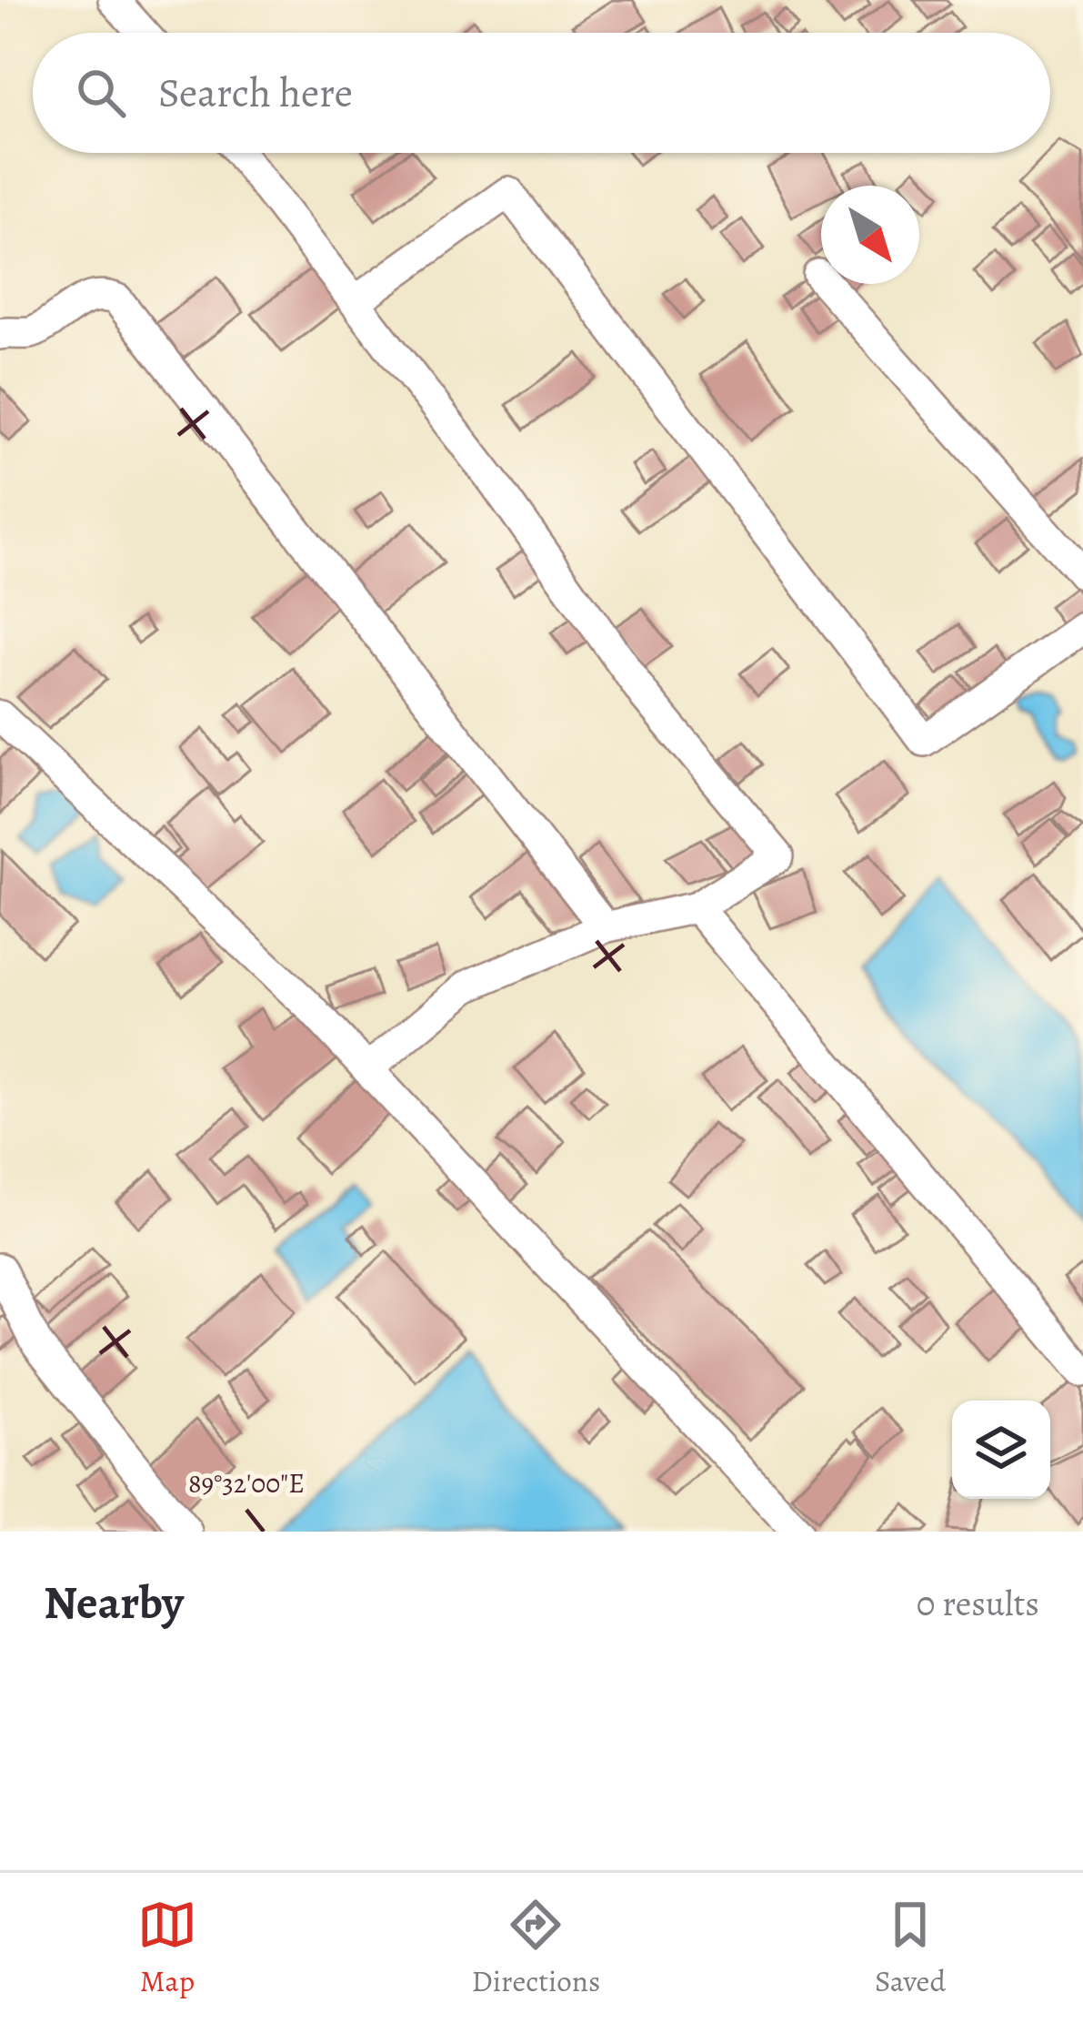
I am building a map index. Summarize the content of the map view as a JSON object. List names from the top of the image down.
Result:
{
  "north": "bottom right",
  "page": {
    "search": "Search here",
    "heading": ["Nearby", "0 results"],
    "nav": ["Map", "Directions", "Saved"]
  },
  "coordinates": ["89°32'00\"E"]
}
